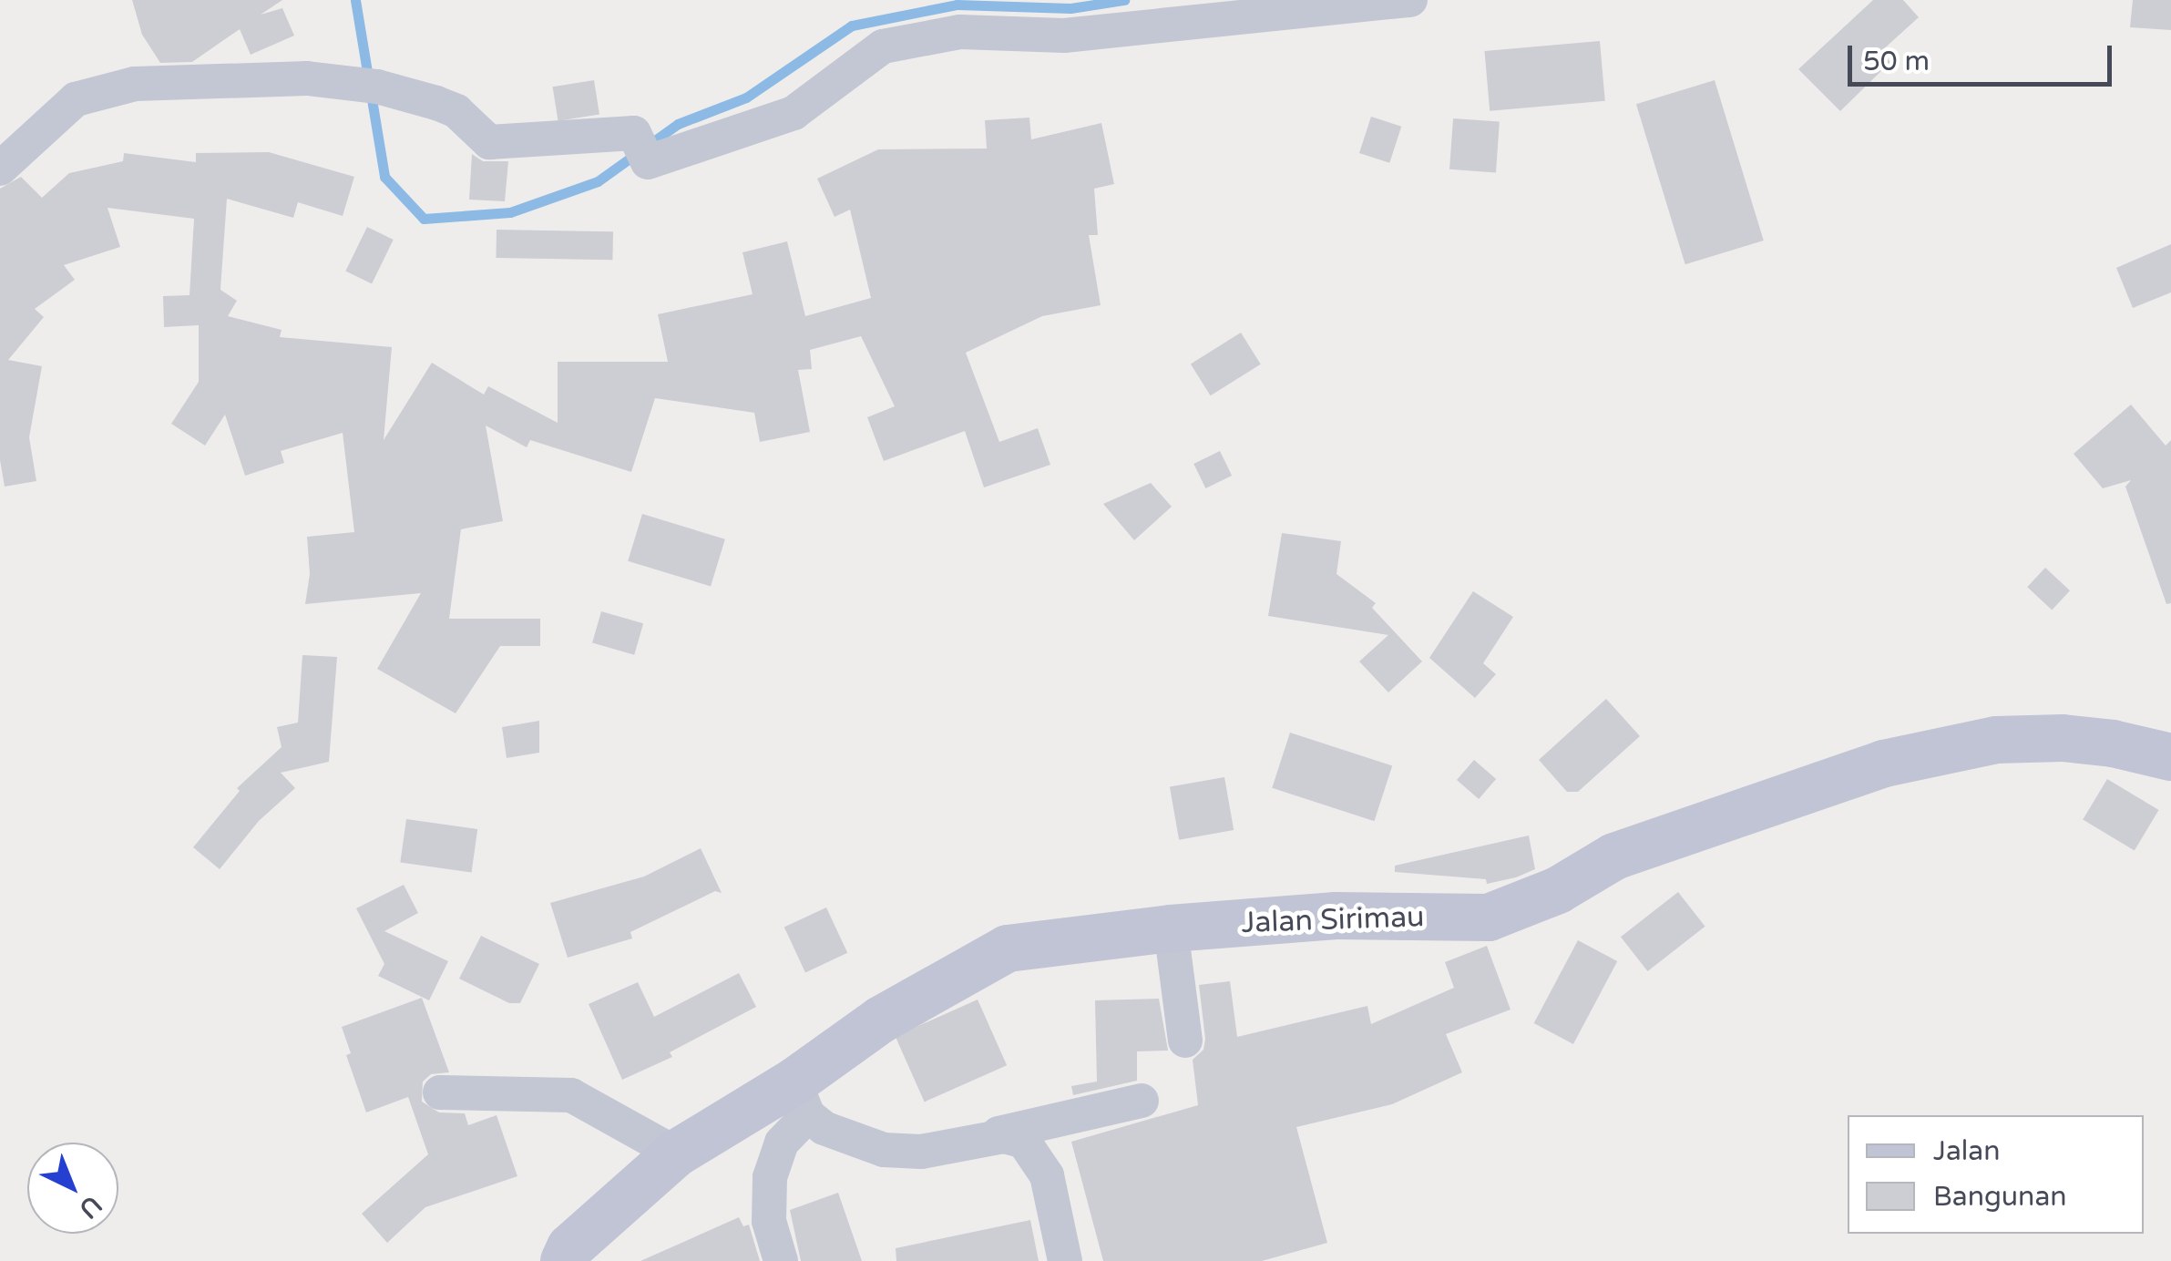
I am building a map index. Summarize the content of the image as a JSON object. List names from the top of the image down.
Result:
{
  "streets": {
    "main road": ["Jalan Sirimau"]
  },
  "legend": ["Jalan", "Bangunan"],
  "scale_bar": "50 m",
  "north": "bottom right"
}
